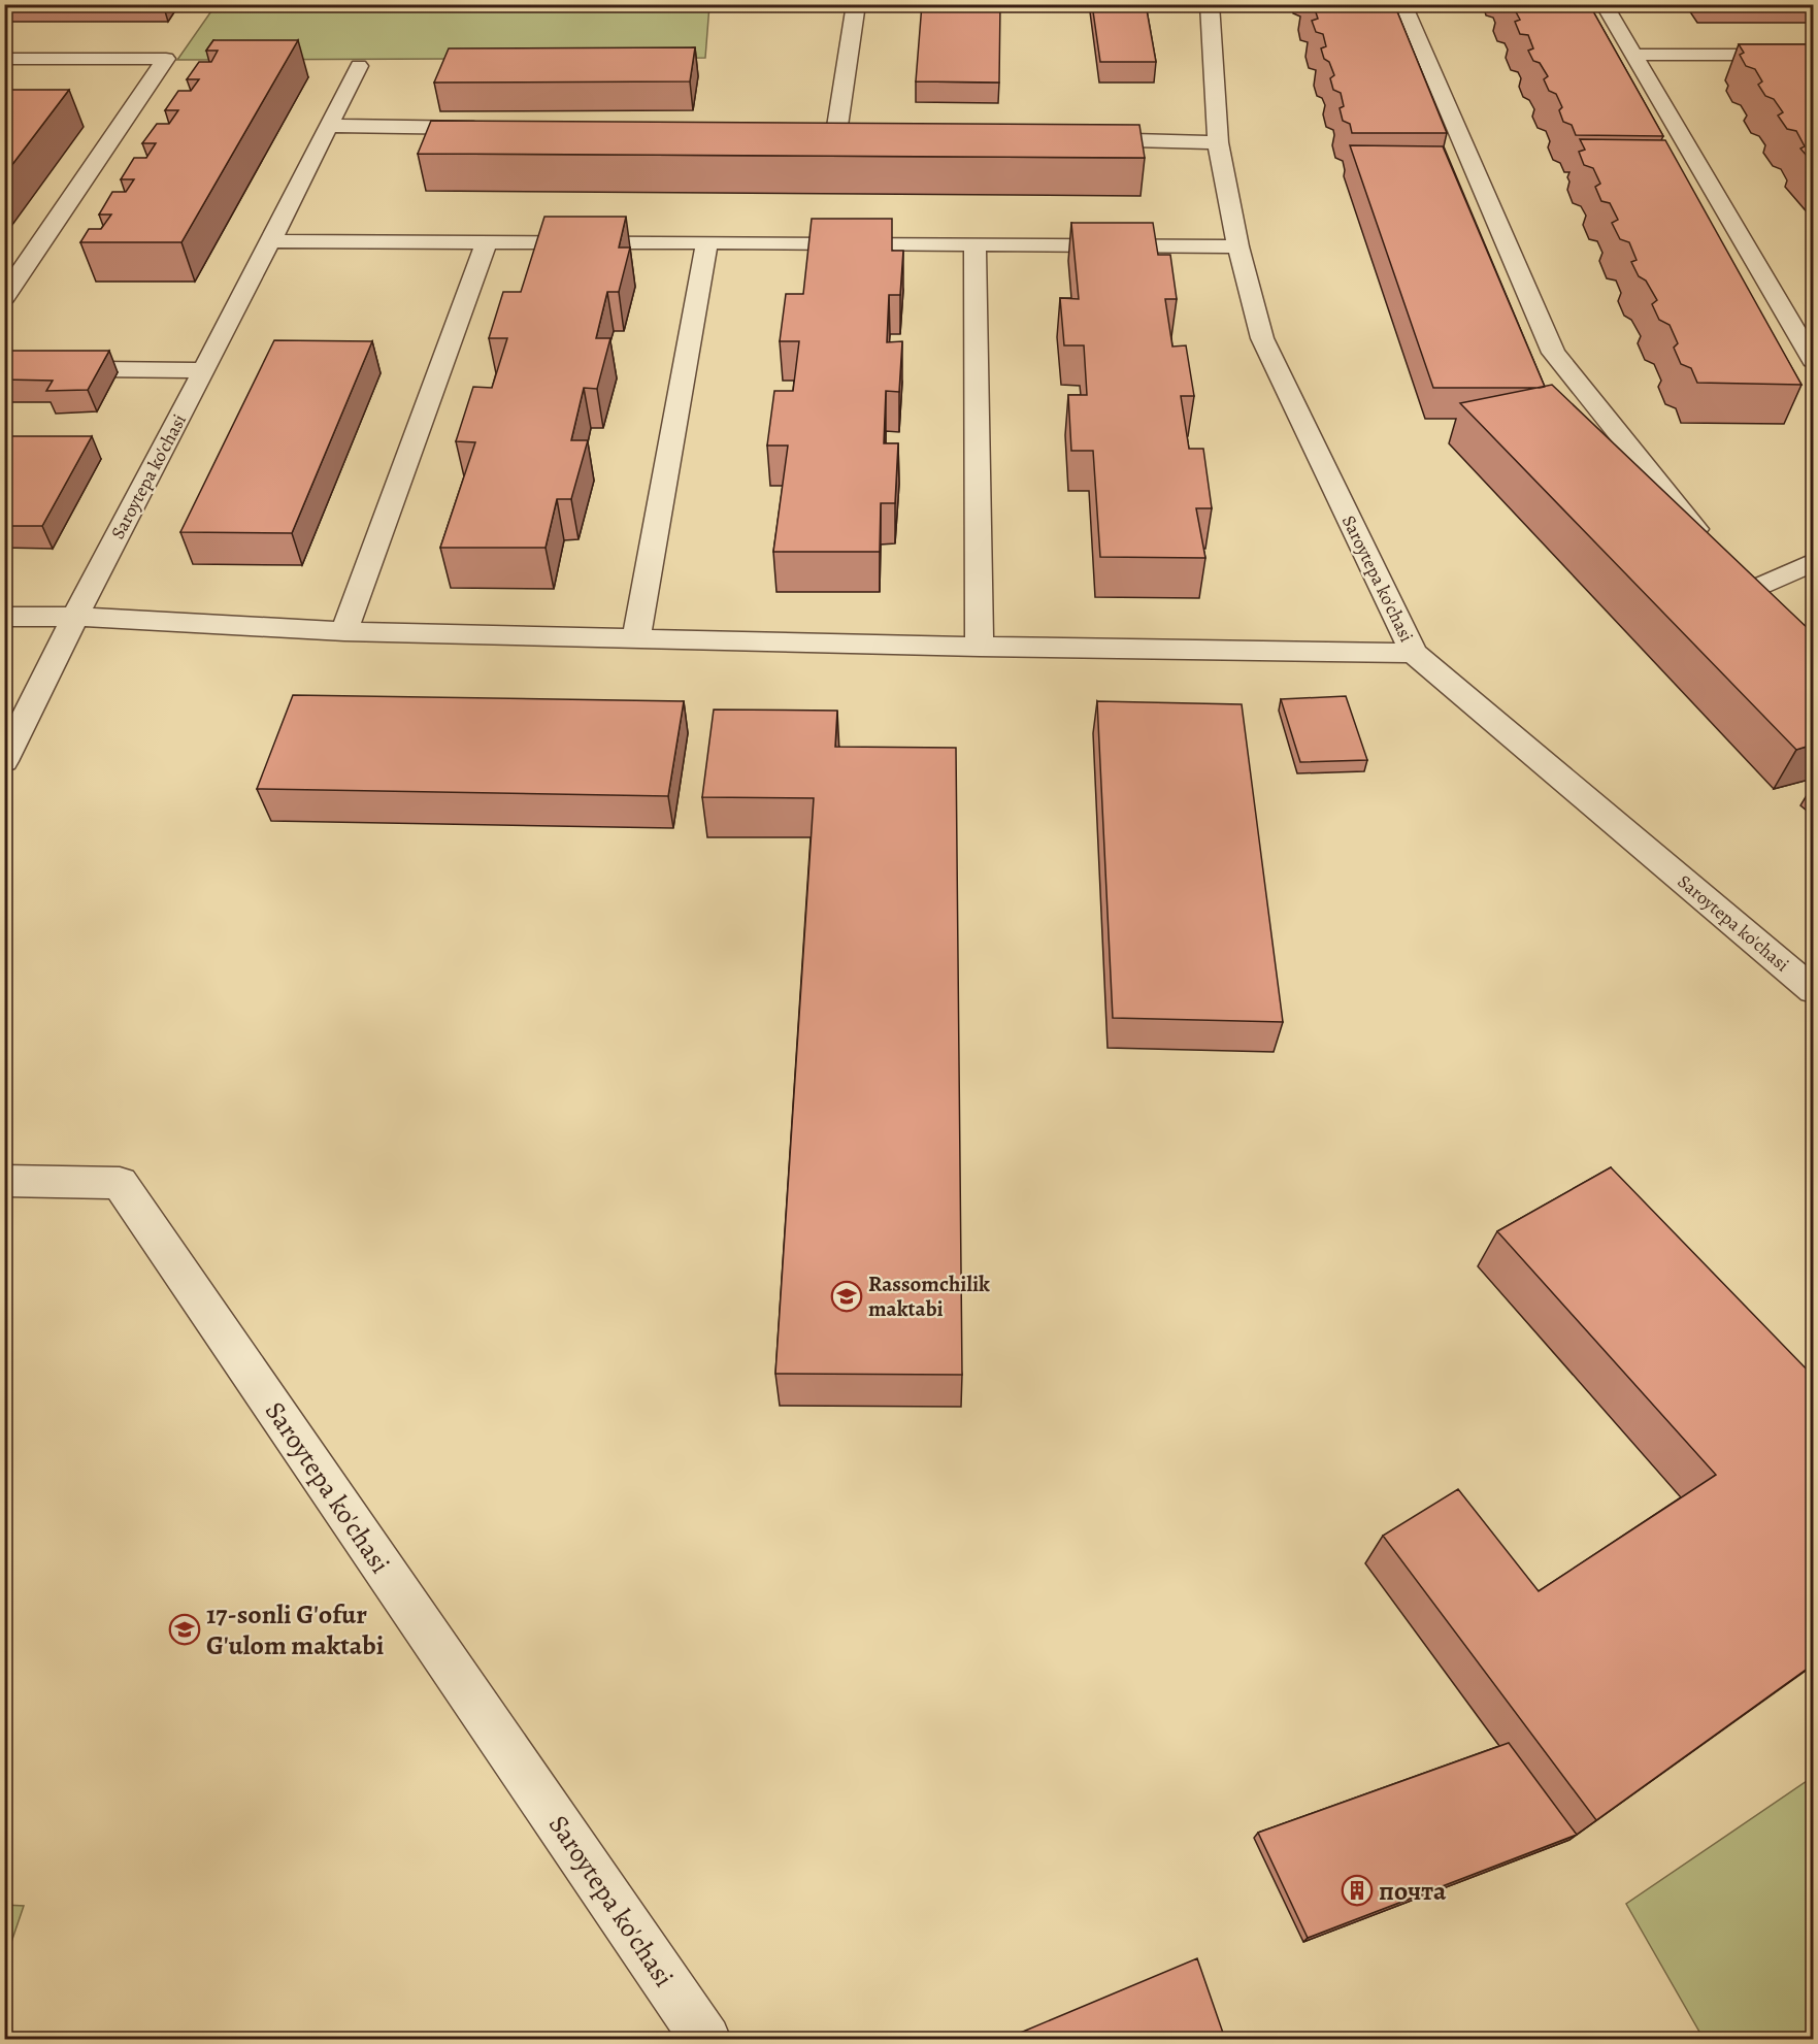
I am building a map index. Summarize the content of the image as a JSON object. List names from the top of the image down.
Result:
{
  "streets": {
    "lane": ["Saroytepa ko'chasi"]
  },
  "places": {
    "school or university": ["Rassomchilik maktabi", "17-sonli G'ofur G'ulom maktabi"],
    "building": ["почта"]
  }
}
